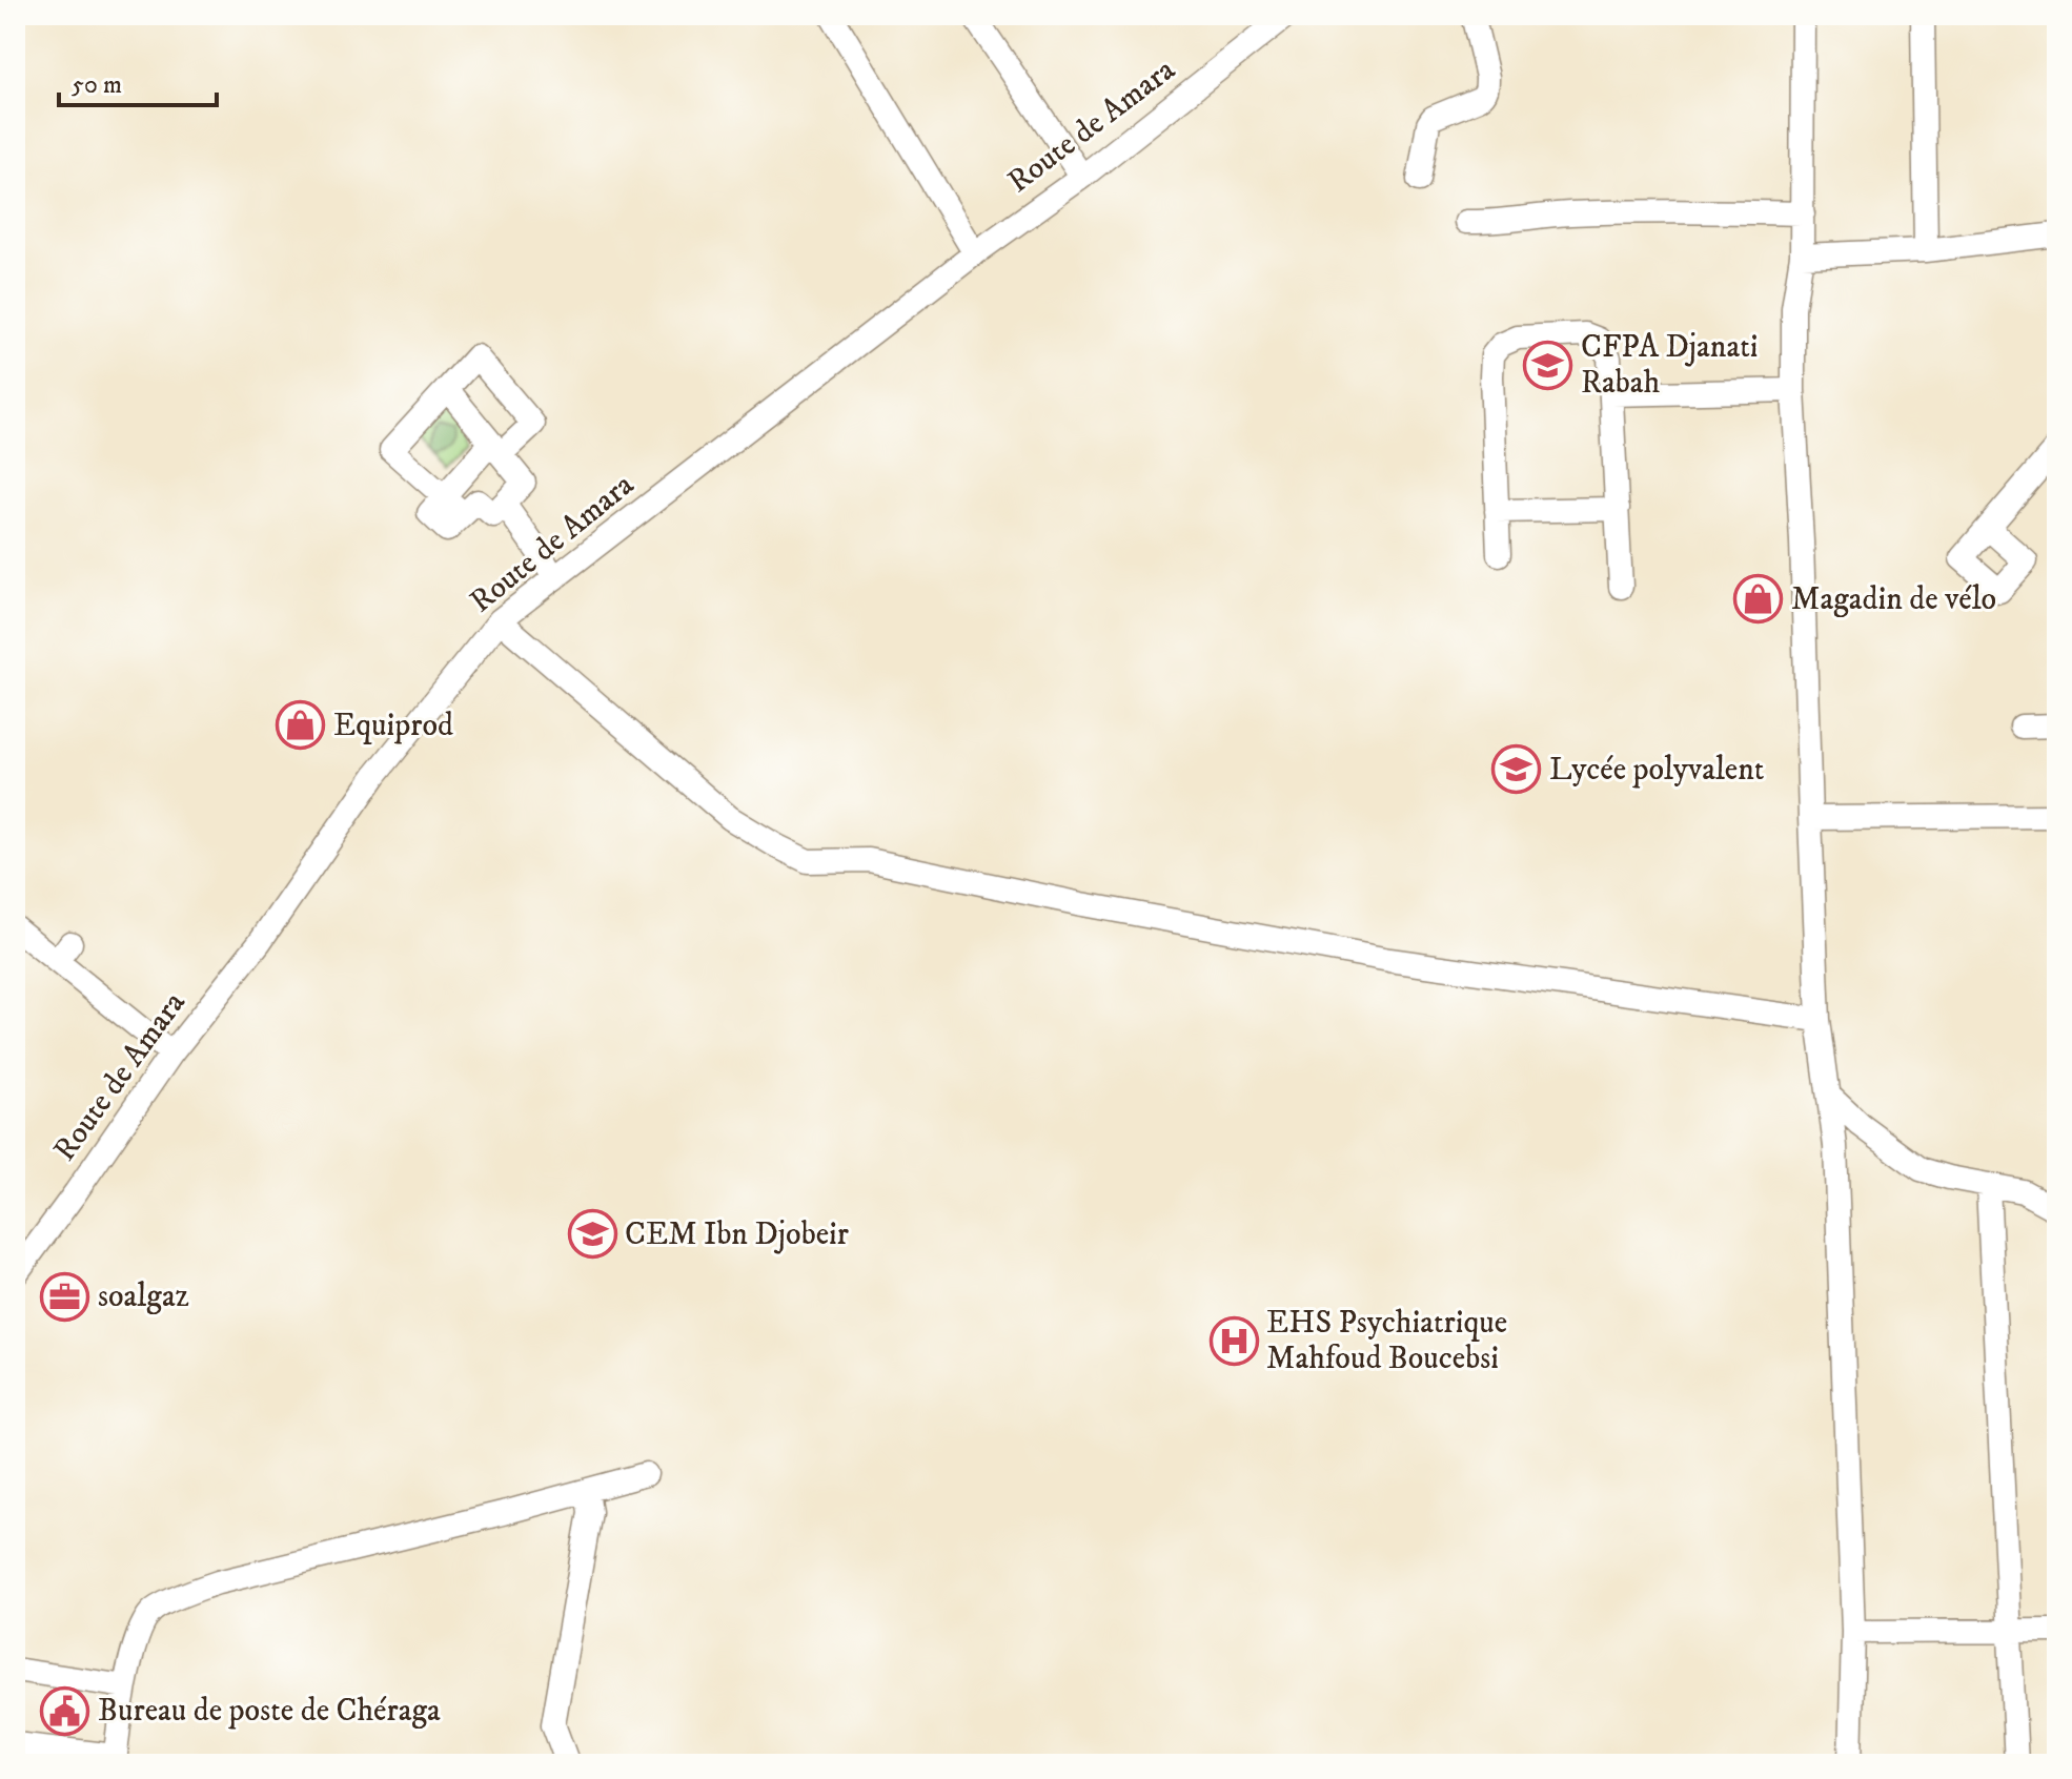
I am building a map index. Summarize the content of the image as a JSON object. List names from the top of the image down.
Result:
{
  "streets": {
    "street": ["Route de Amara"]
  },
  "places": {
    "school or university": ["CFPA Djanati Rabah", "Lycée polyvalent", "CEM Ibn Djobeir"],
    "shop": ["Magadin de vélo", "Equiprod"],
    "office": ["soalgaz"],
    "hospital": ["EHS Psychiatrique Mahfoud Boucebsi"],
    "public building": ["Bureau de poste de Chéraga"]
  },
  "scale_bar": "50 m"
}
